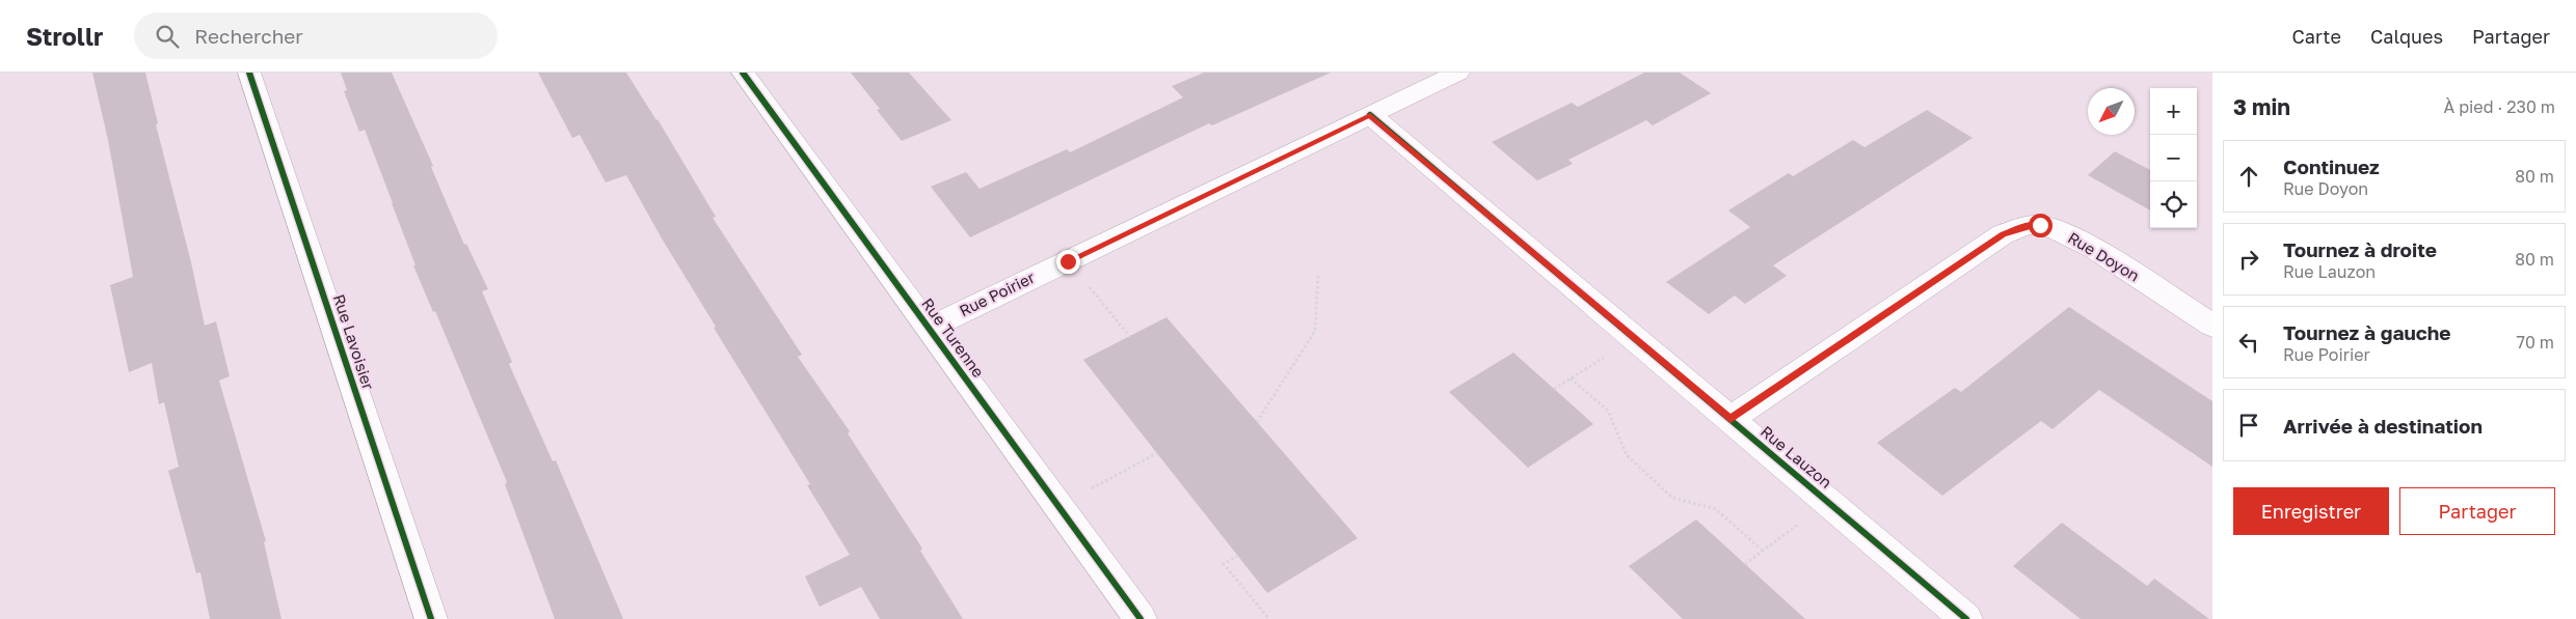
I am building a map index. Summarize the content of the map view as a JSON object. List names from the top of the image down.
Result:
{
  "streets": {
    "street": [
      "Rue Doyon",
      "Rue Poirier",
      "Rue Turenne",
      "Rue Lavoisier",
      "Rue Lauzon"
    ]
  },
  "crossings": [
    ["Rue Doyon", "Rue Lauzon"],
    ["Rue Poirier", "Rue Turenne"],
    ["Rue Poirier", "Rue Lauzon"]
  ],
  "north": "bottom left",
  "page": {
    "header": "Strollr",
    "search": "Rechercher",
    "nav": ["Carte", "Calques", "Partager"],
    "heading": ["3 min", "À pied · 230 m"],
    "map_buttons": ["+", "−"],
    "list": [
      ["Continuez", "Rue Doyon", "80 m"],
      ["Tournez à droite", "Rue Lauzon", "80 m"],
      ["Tournez à gauche", "Rue Poirier", "70 m"],
      "Arrivée à destination"
    ],
    "buttons": ["Enregistrer", "Partager"]
  }
}
